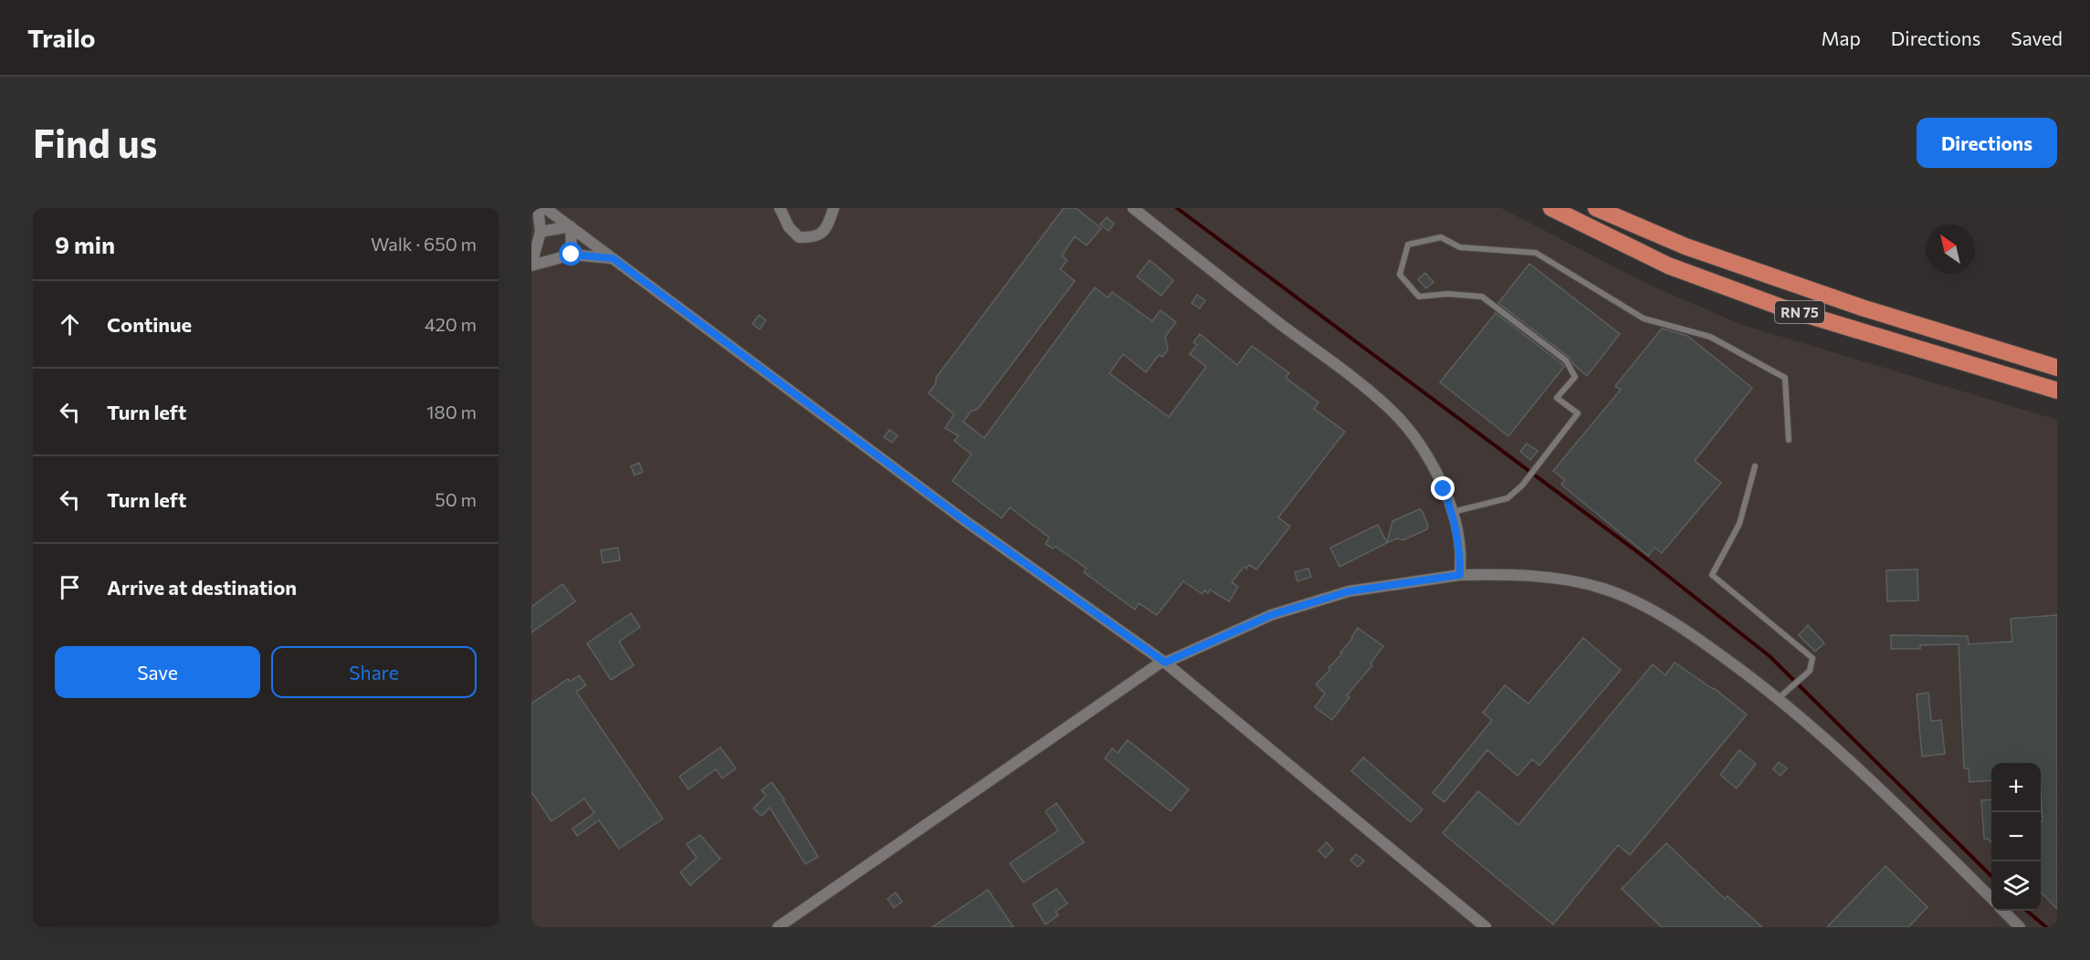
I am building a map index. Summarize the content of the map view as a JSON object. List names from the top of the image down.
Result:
{
  "streets": {
    "highway": ["RN 75"]
  },
  "north": "top left",
  "page": {
    "header": "Trailo",
    "nav": ["Map", "Directions", "Saved"],
    "buttons": [
      "Directions",
      ["Save", "Share"]
    ],
    "title": "Find us",
    "heading": ["9 min", "Walk · 650 m"],
    "list": [
      ["Continue", "420 m"],
      ["Turn left", "180 m"],
      ["Turn left", "50 m"],
      "Arrive at destination"
    ],
    "map_buttons": ["+", "−"]
  }
}
